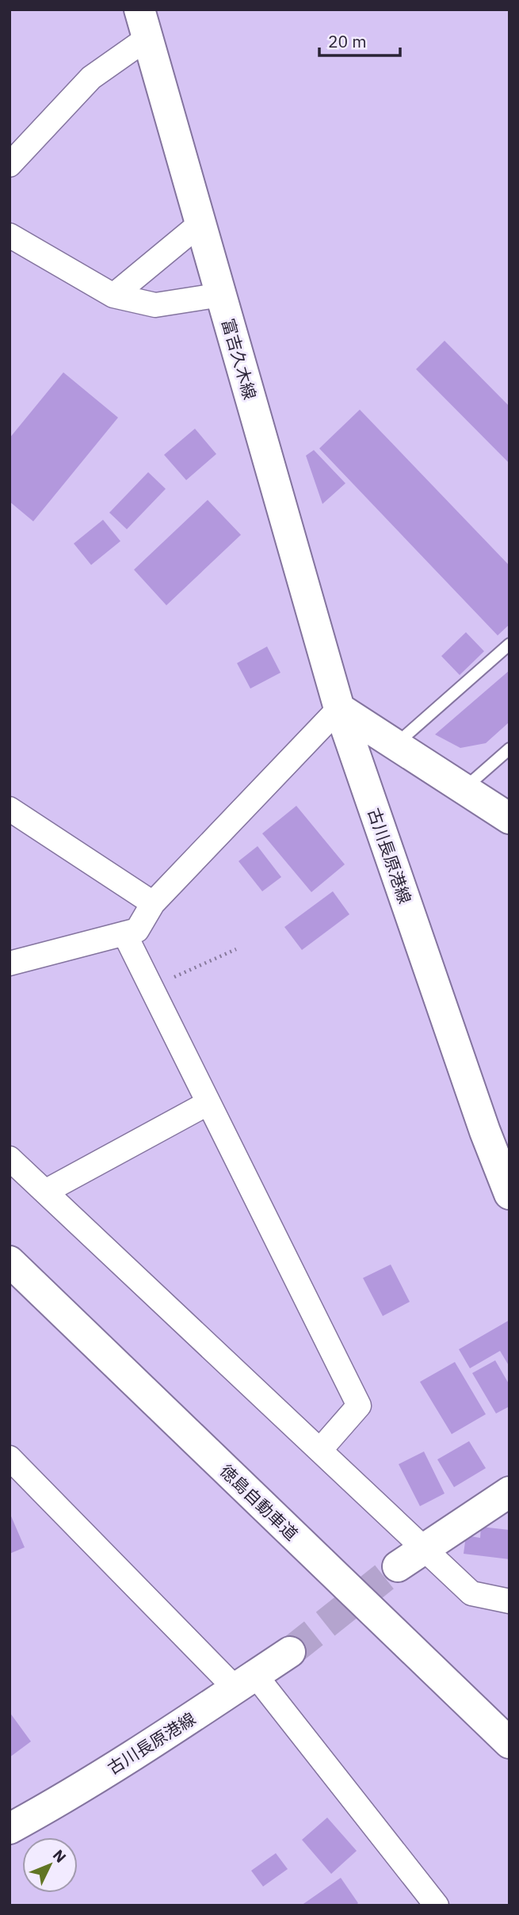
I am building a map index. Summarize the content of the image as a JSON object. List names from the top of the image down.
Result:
{
  "streets": {
    "main road": ["富吉久木線", "古川長原港線", "徳島自動車道"]
  },
  "crossings": [
    ["富吉久木線", "古川長原港線"]
  ],
  "scale_bar": "20 m",
  "north": "top right"
}
